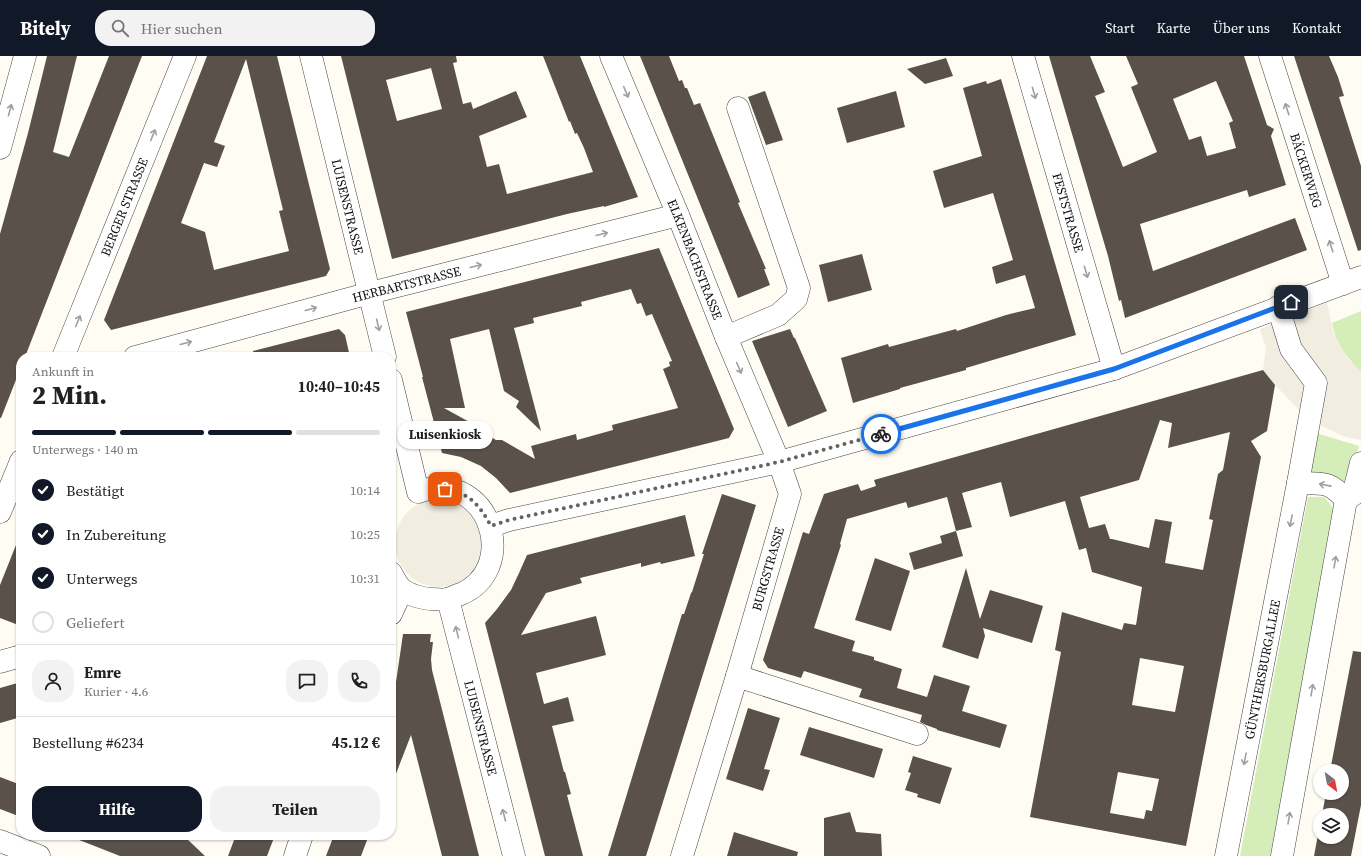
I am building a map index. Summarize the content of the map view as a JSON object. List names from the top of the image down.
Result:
{
  "streets": {
    "street": [
      "BÄCKERWEG",
      "BERGER STRASSE",
      "LUISENSTRASSE",
      "FESTSTRASSE",
      "ELKENBACHSTRASSE",
      "HERBARTSTRASSE",
      "BURGSTRASSE",
      "GÜNTHERSBURGALLEE"
    ]
  },
  "crossings": [
    ["LUISENSTRASSE", "HERBARTSTRASSE"],
    ["ELKENBACHSTRASSE", "HERBARTSTRASSE"],
    ["ELKENBACHSTRASSE", "BURGSTRASSE"]
  ],
  "one_way": [
    "BÄCKERWEG",
    "BERGER STRASSE",
    "FESTSTRASSE",
    "ELKENBACHSTRASSE",
    "HERBARTSTRASSE"
  ],
  "places": ["Luisenkiosk"],
  "north": "bottom right",
  "page": {
    "header": "Bitely",
    "search": "Hier suchen",
    "nav": [
      "Start",
      "Karte",
      "Über uns",
      "Kontakt"
    ],
    "heading": ["2 Min.", "Ankunft in", "10:40–10:45"],
    "panel": [
      "Emre",
      "Kurier · 4.6",
      "Bestellung #6234",
      "45.12 €"
    ],
    "bar": "Unterwegs · 140 m",
    "bubble": "Luisenkiosk",
    "list": [
      ["Bestätigt", "10:14"],
      ["In Zubereitung", "10:25"],
      ["Unterwegs", "10:31"],
      "Geliefert"
    ],
    "buttons": ["Hilfe", "Teilen"]
  }
}
